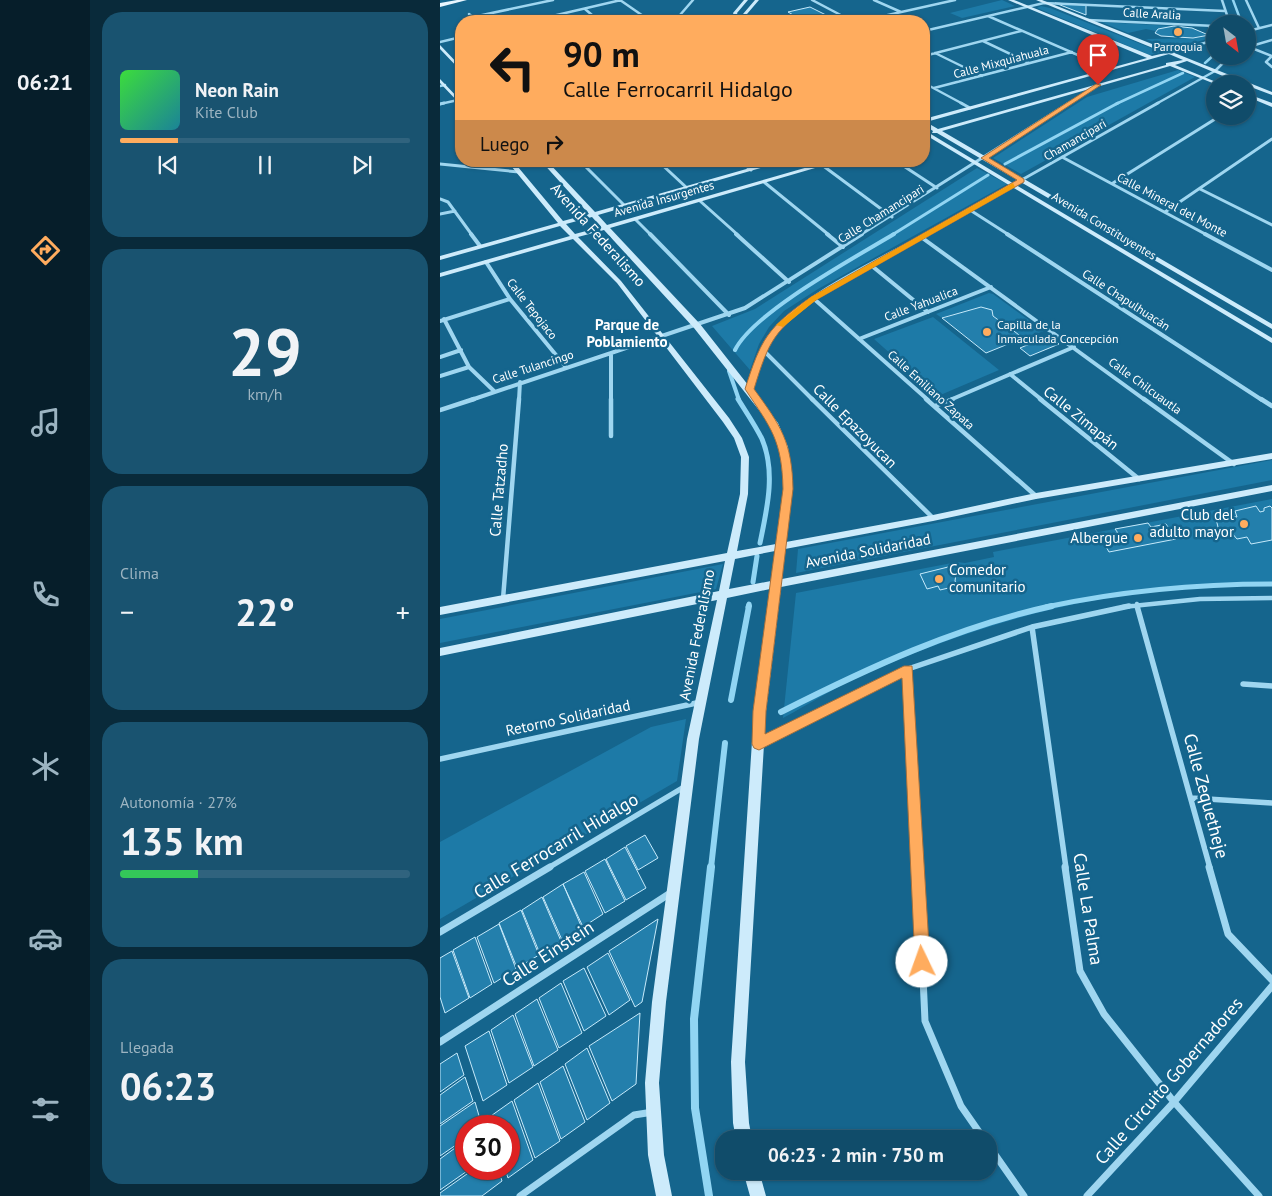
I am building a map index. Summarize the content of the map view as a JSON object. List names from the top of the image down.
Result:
{
  "streets": {
    "street": [
      "Calle Aralia",
      "Calle Mixquiahuala",
      "Chamancipari",
      "Avenida Insurgentes",
      "Calle Mineral del Monte",
      "Calle Chamancipari",
      "Avenida Constituyentes",
      "Avenida Federalismo",
      "Calle Chapulhuacán",
      "Calle Yahualica",
      "Calle Tepojaco",
      "Calle Tulancingo",
      "Calle Chilcuautla",
      "Calle Emiliano Zapata",
      "Calle Zimapán",
      "Calle Epazoyucan",
      "Calle Tatzadho",
      "Avenida Solidaridad",
      "Retorno Solidaridad",
      "Calle Zequetheje",
      "Calle Ferrocarril Hidalgo",
      "Calle La Palma",
      "Calle Einstein",
      "Calle Circuito Gobernadores"
    ]
  },
  "crossings": [
    ["Chamancipari", "Calle Mineral del Monte"],
    ["Chamancipari", "Avenida Constituyentes"],
    ["Chamancipari", "Avenida Federalismo"],
    ["Chamancipari", "Calle Chapulhuacán"],
    ["Chamancipari", "Calle Chilcuautla"],
    ["Chamancipari", "Calle Emiliano Zapata"],
    ["Chamancipari", "Calle Epazoyucan"],
    ["Avenida Insurgentes", "Avenida Federalismo"],
    ["Avenida Insurgentes", "Calle Tepojaco"],
    ["Calle Chamancipari", "Avenida Constituyentes"],
    ["Calle Chamancipari", "Avenida Federalismo"],
    ["Calle Chamancipari", "Calle Tulancingo"],
    ["Avenida Federalismo", "Calle Tulancingo"],
    ["Avenida Federalismo", "Avenida Solidaridad"],
    ["Avenida Federalismo", "Retorno Solidaridad"],
    ["Avenida Federalismo", "Calle Ferrocarril Hidalgo"],
    ["Avenida Federalismo", "Calle Einstein"],
    ["Calle Yahualica", "Calle Chilcuautla"],
    ["Calle Yahualica", "Calle Emiliano Zapata"],
    ["Calle Tepojaco", "Calle Tulancingo"],
    ["Calle Tulancingo", "Calle Tatzadho"],
    ["Calle Chilcuautla", "Avenida Solidaridad"],
    ["Calle Emiliano Zapata", "Avenida Solidaridad"],
    ["Calle Zimapán", "Avenida Solidaridad"],
    ["Calle Epazoyucan", "Avenida Solidaridad"],
    ["Calle Tatzadho", "Avenida Solidaridad"],
    ["Calle La Palma", "Calle Circuito Gobernadores"]
  ],
  "districts": ["Parque de Poblamiento"],
  "places": [
    "Parroquia",
    "Capilla de la Inmaculada Concepción",
    "Club del adulto mayor",
    "Albergue",
    "Comedor comunitario"
  ],
  "north": "bottom right",
  "page": {
    "tabs": "06:21",
    "turn": ["90 m", "Calle Ferrocarril Hidalgo"],
    "song": ["Neon Rain", "Kite Club"],
    "then": "Luego",
    "tile": [
      ["29", "km/h"],
      "Clima",
      ["Autonomía · 27%", "135 km"],
      ["Llegada", "06:23"]
    ],
    "heat": ["−", "22°", "+"],
    "limit": "30",
    "trip": "06:23 · 2 min · 750 m"
  }
}
